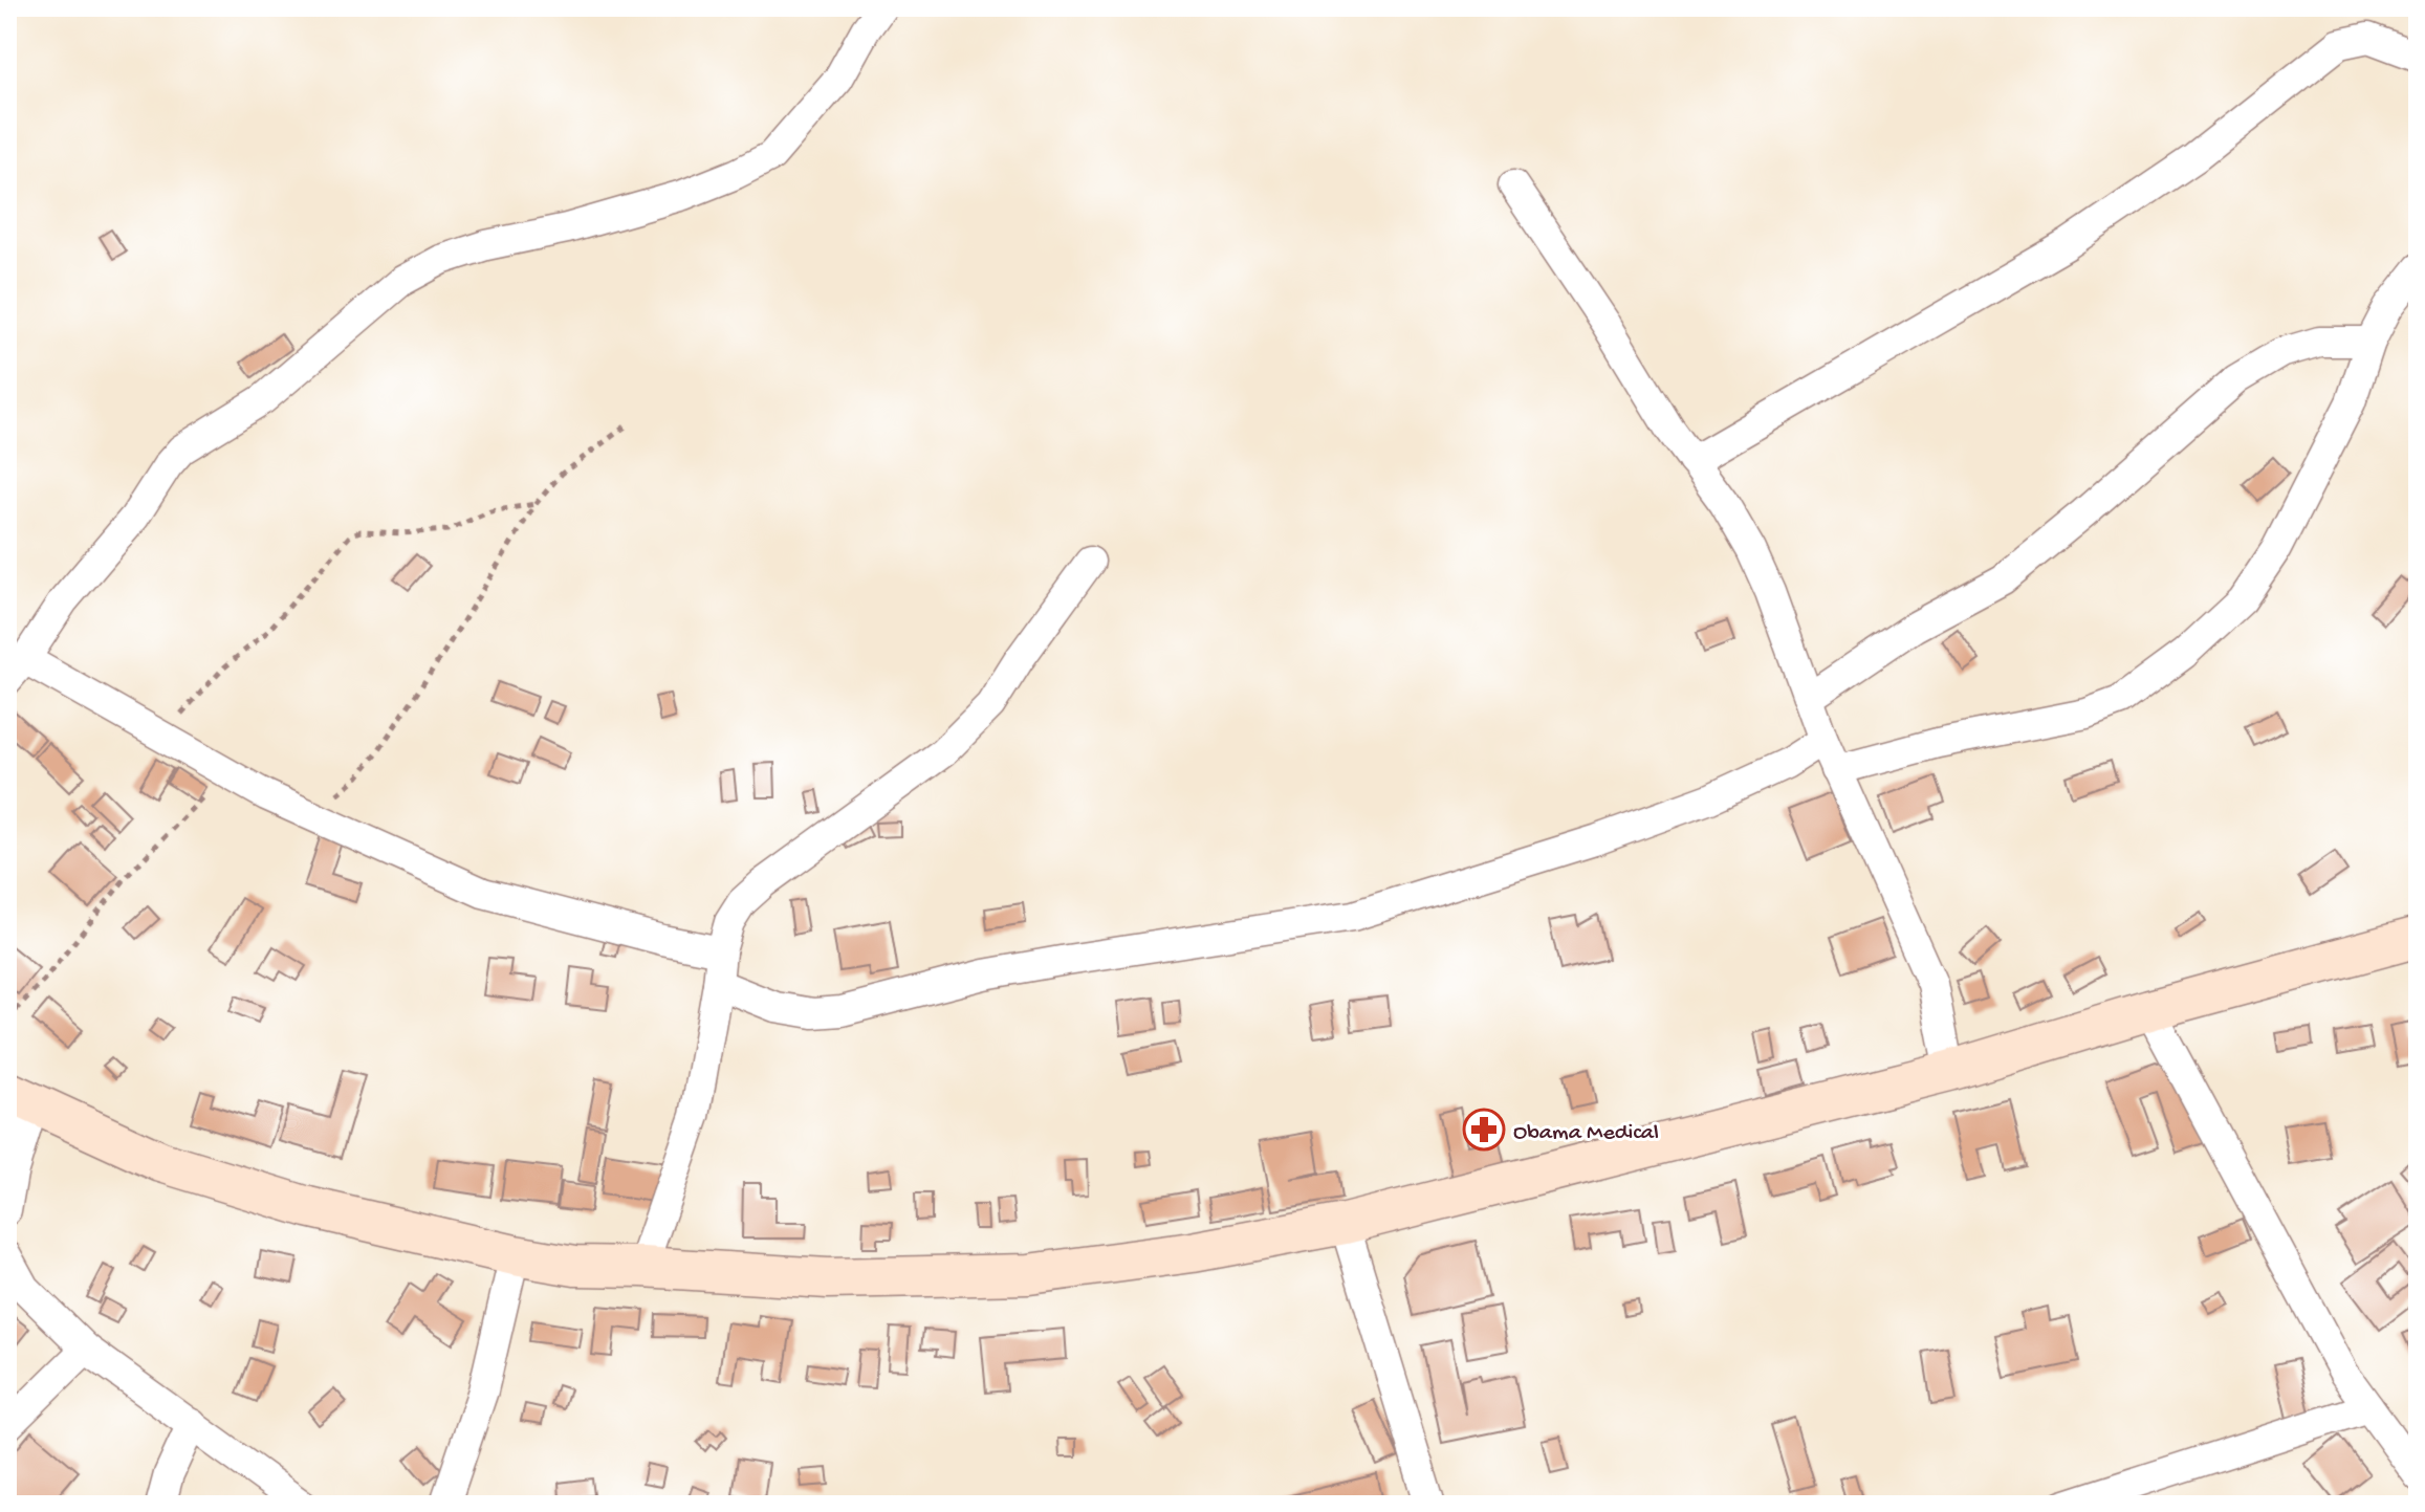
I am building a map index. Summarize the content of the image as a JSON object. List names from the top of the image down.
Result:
{
  "places": {
    "pharmacy": ["Obama Medical"]
  }
}
